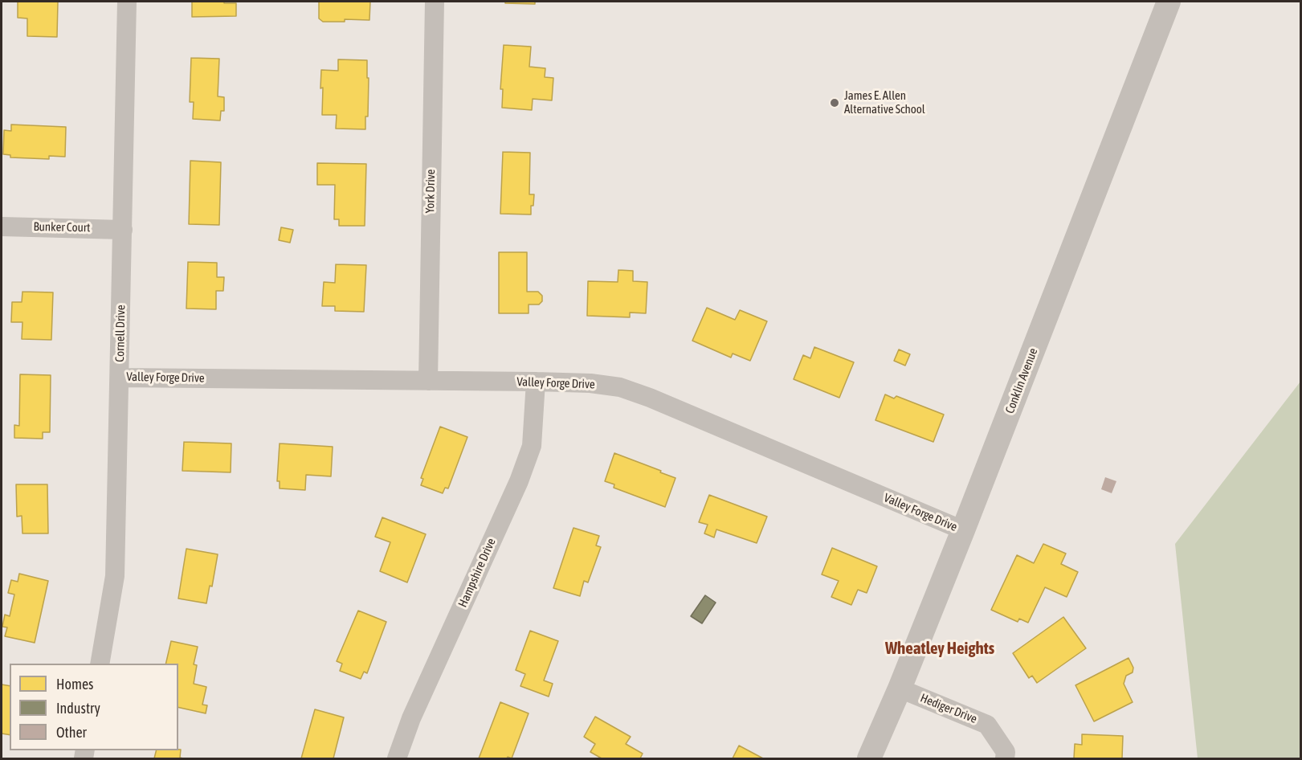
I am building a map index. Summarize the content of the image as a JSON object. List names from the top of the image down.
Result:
{
  "streets": {
    "street": [
      "York Drive",
      "Bunker Court",
      "Cornell Drive",
      "Valley Forge Drive",
      "Conklin Avenue",
      "Hampshire Drive",
      "Hediger Drive"
    ]
  },
  "crossings": [
    ["York Drive", "Valley Forge Drive"],
    ["Bunker Court", "Cornell Drive"],
    ["Cornell Drive", "Valley Forge Drive"],
    ["Valley Forge Drive", "Conklin Avenue"],
    ["Valley Forge Drive", "Hampshire Drive"],
    ["Conklin Avenue", "Hediger Drive"]
  ],
  "districts": ["Wheatley Heights"],
  "places": ["James E. Allen Alternative School"],
  "legend": ["Homes", "Industry", "Other"]
}
